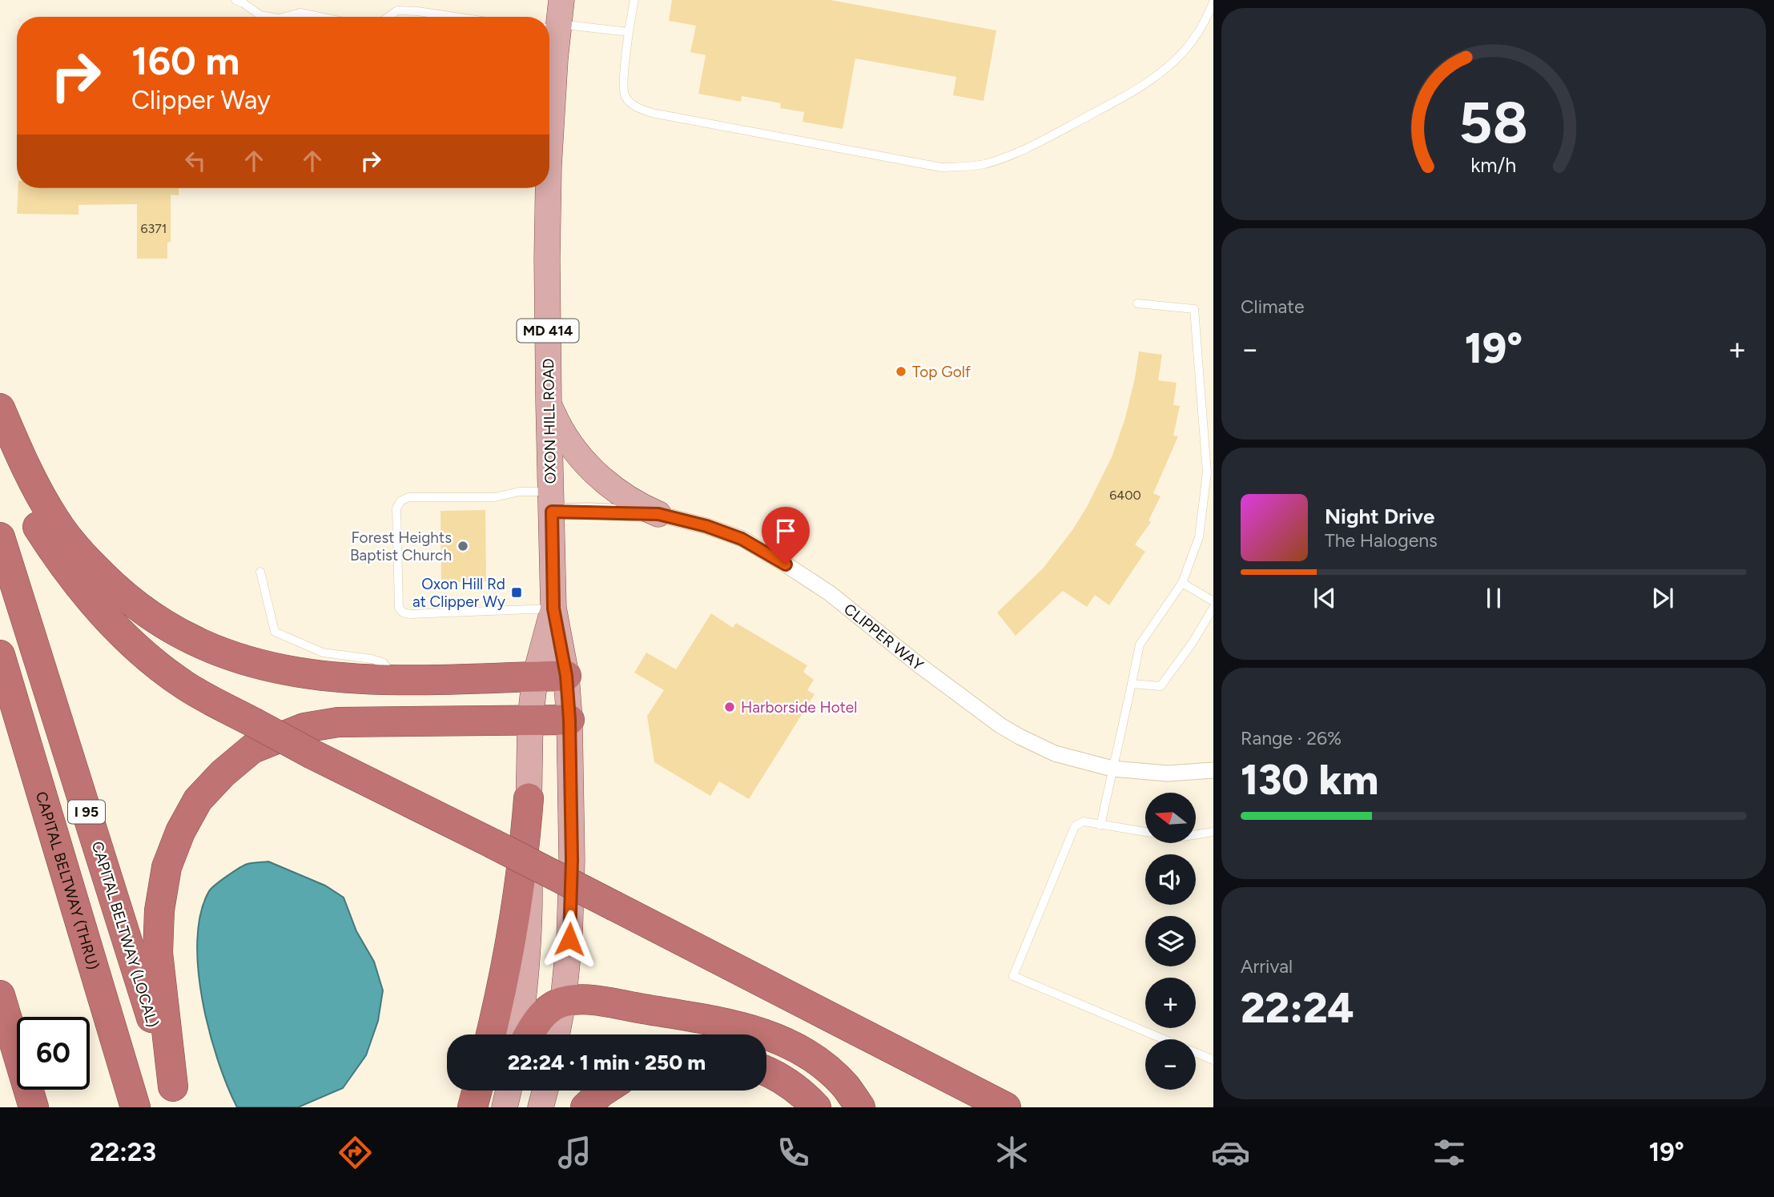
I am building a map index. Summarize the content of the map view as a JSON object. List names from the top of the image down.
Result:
{
  "streets": {
    "highway": ["I 95", "CAPITAL BELTWAY (THRU)", "CAPITAL BELTWAY (LOCAL)"],
    "main road": ["MD 414", "OXON HILL ROAD"],
    "street": ["CLIPPER WAY"]
  },
  "crossings": [
    ["OXON HILL ROAD", "CLIPPER WAY"]
  ],
  "places": {
    "other": ["Top Golf", "Forest Heights Baptist Church", "Harborside Hotel"],
    "transit": ["Oxon Hill Rd at Clipper Wy"]
  },
  "house_numbers": ["6371", "6400"],
  "north": "left",
  "page": {
    "turn": ["160 m", "Clipper Way"],
    "tile": [
      "Climate",
      ["Range · 26%", "130 km"],
      ["Arrival", "22:24"]
    ],
    "heat": ["−", "19°", "+"],
    "song": ["Night Drive", "The Halogens"],
    "map_buttons": ["+", "−"],
    "limit": "60",
    "trip": "22:24 · 1 min · 250 m",
    "tabs": ["22:23", "19°"],
    "gauge": ["58", "km/h"]
  }
}
